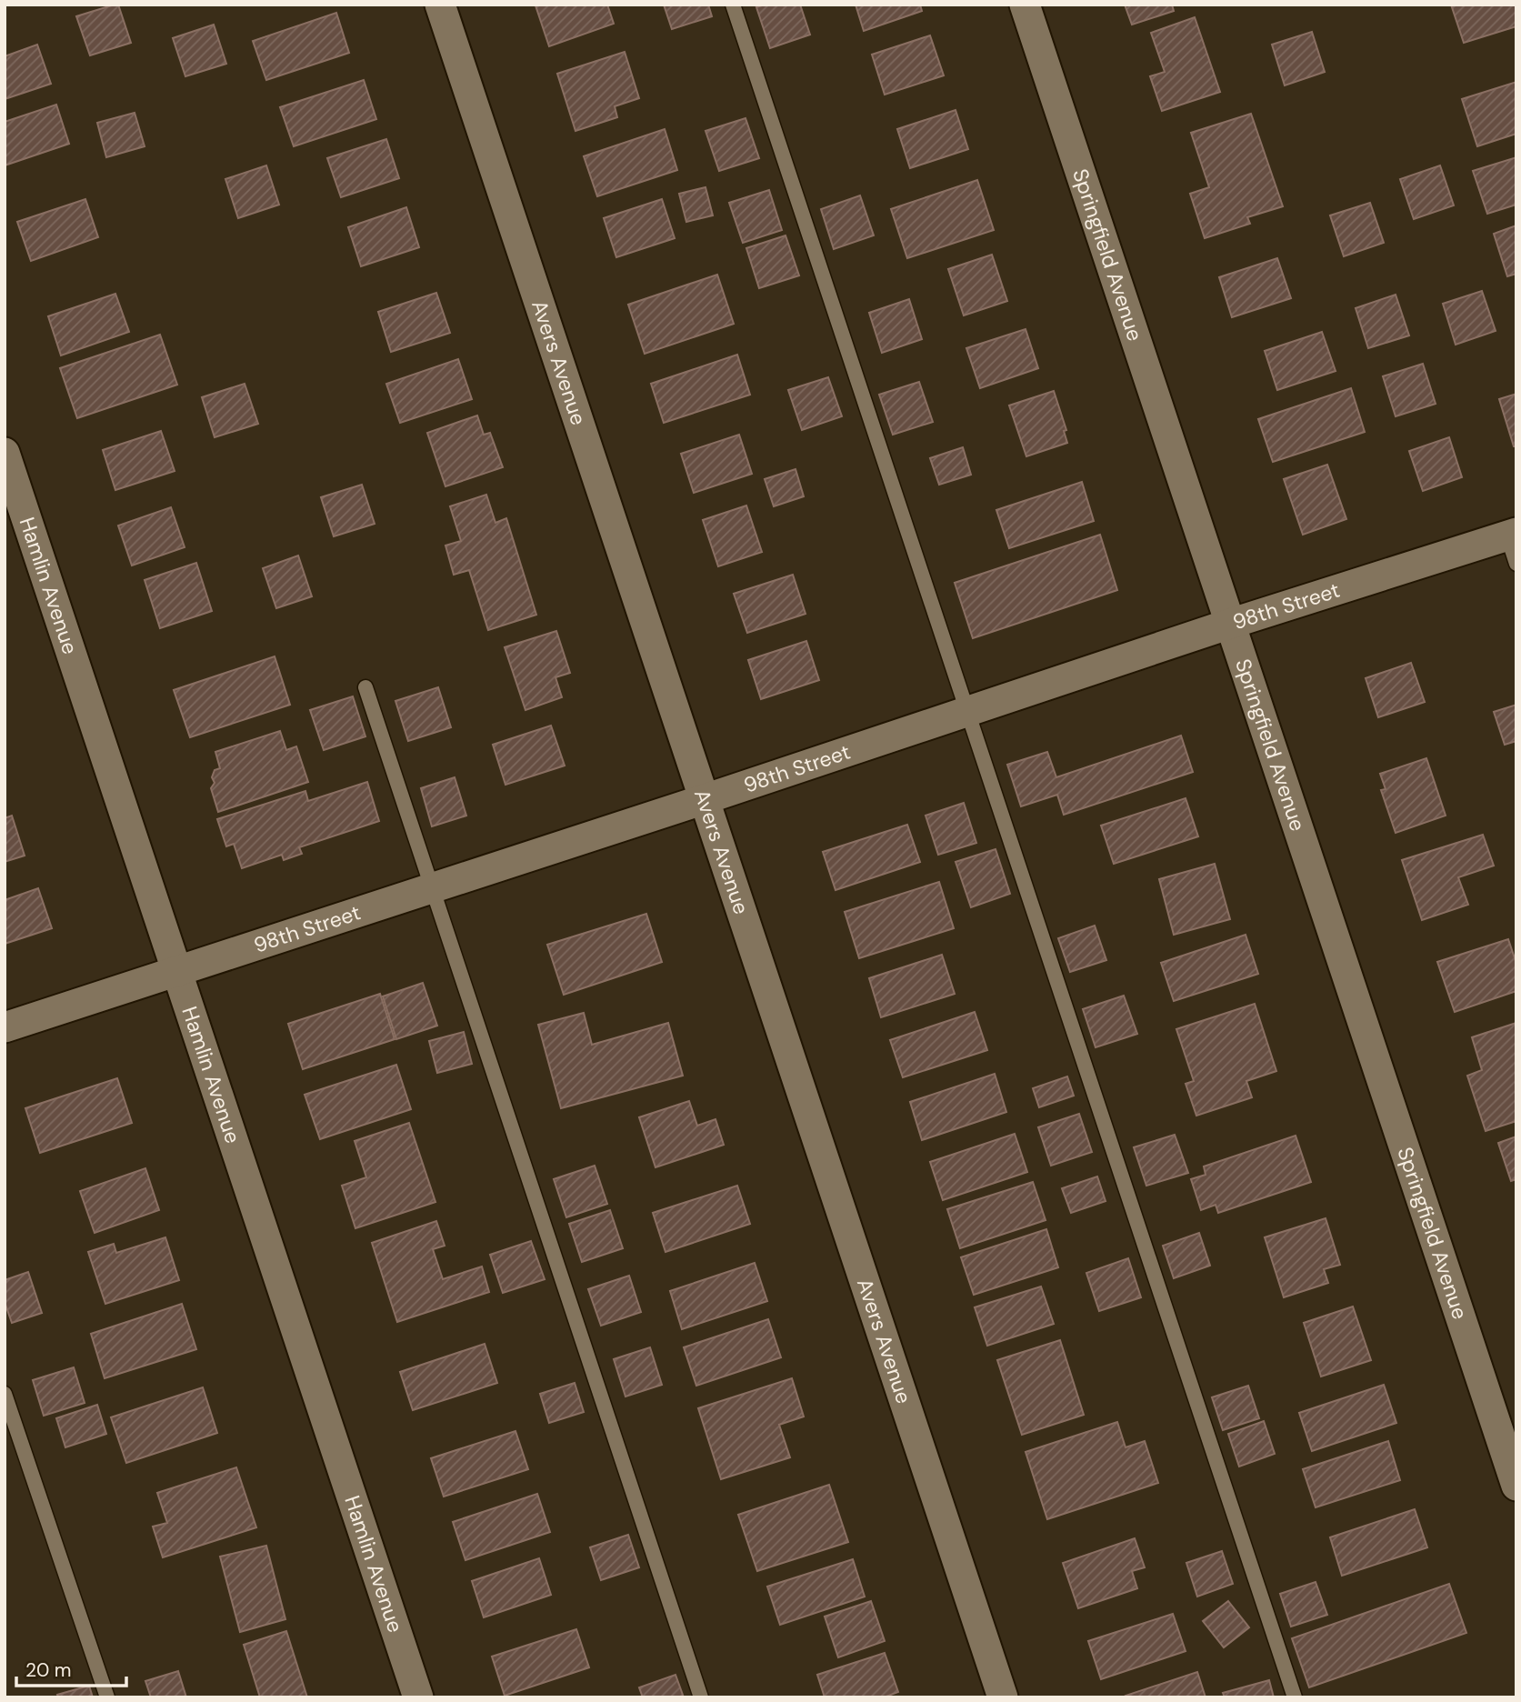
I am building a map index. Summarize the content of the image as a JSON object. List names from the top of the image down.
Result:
{
  "streets": {
    "street": [
      "Springfield Avenue",
      "Avers Avenue",
      "Hamlin Avenue",
      "98th Street"
    ]
  },
  "crossings": [
    ["Springfield Avenue", "98th Street"],
    ["Avers Avenue", "98th Street"],
    ["Hamlin Avenue", "98th Street"]
  ],
  "scale_bar": "20 m"
}
